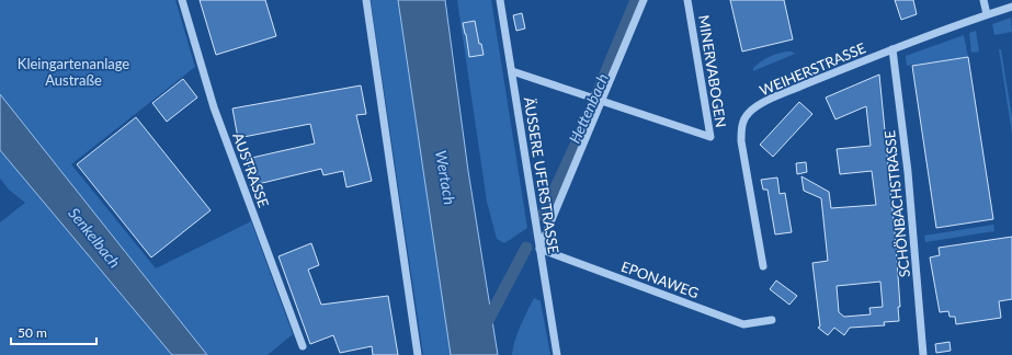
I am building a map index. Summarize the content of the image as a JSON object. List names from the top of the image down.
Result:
{
  "streets": {
    "street": [
      "WEIHERSTRASSE",
      "MINERVABOGEN",
      "AUSTRASSE",
      "ÄUSSERE UFERSTRASSE",
      "SCHÖNBACHSTRASSE",
      "EPONAWEG"
    ]
  },
  "crossings": [
    ["WEIHERSTRASSE", "SCHÖNBACHSTRASSE"],
    ["ÄUSSERE UFERSTRASSE", "EPONAWEG"]
  ],
  "water": ["Hettenbach", "Wertach", "Senkelbach"],
  "parks": ["Kleingartenanlage Austraße"],
  "scale_bar": "50 m"
}
